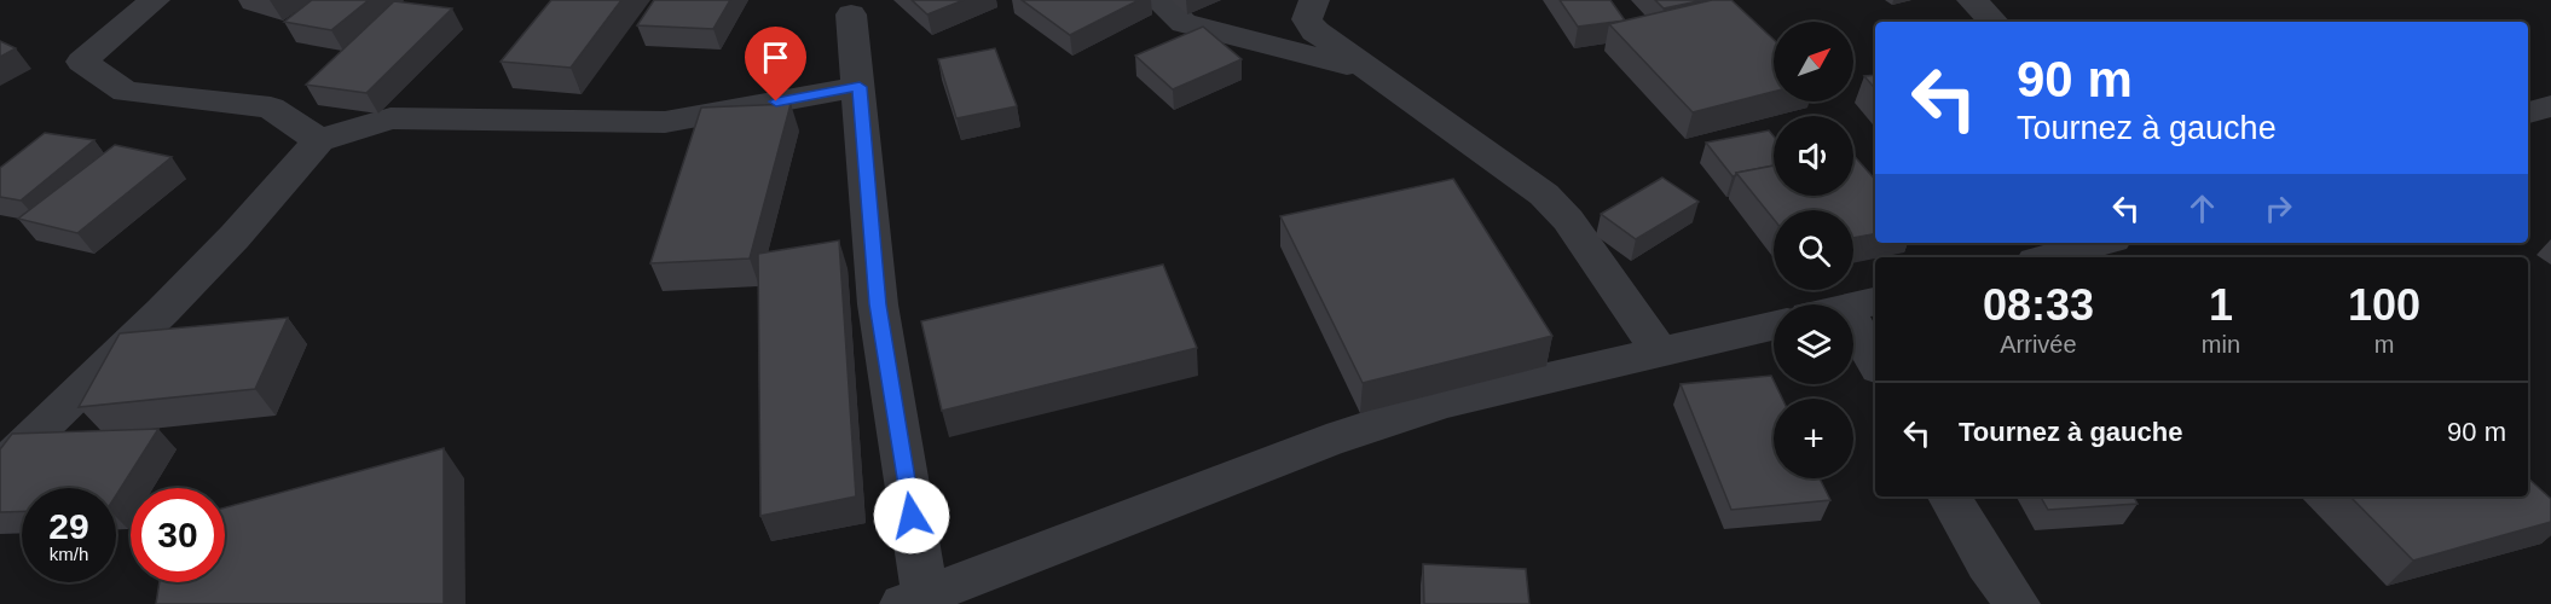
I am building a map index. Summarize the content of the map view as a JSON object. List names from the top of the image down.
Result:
{
  "north": "top right",
  "page": {
    "map_buttons": "+",
    "turn": ["90 m", "Tournez à gauche"],
    "eta": [
      "08:33",
      "Arrivée",
      "1",
      "min",
      "100",
      "m"
    ],
    "list": [
      {
        "name": "Tournez à gauche",
        "value": "90 m"
      }
    ],
    "speed": "29 km/h",
    "limit": "30"
  }
}
